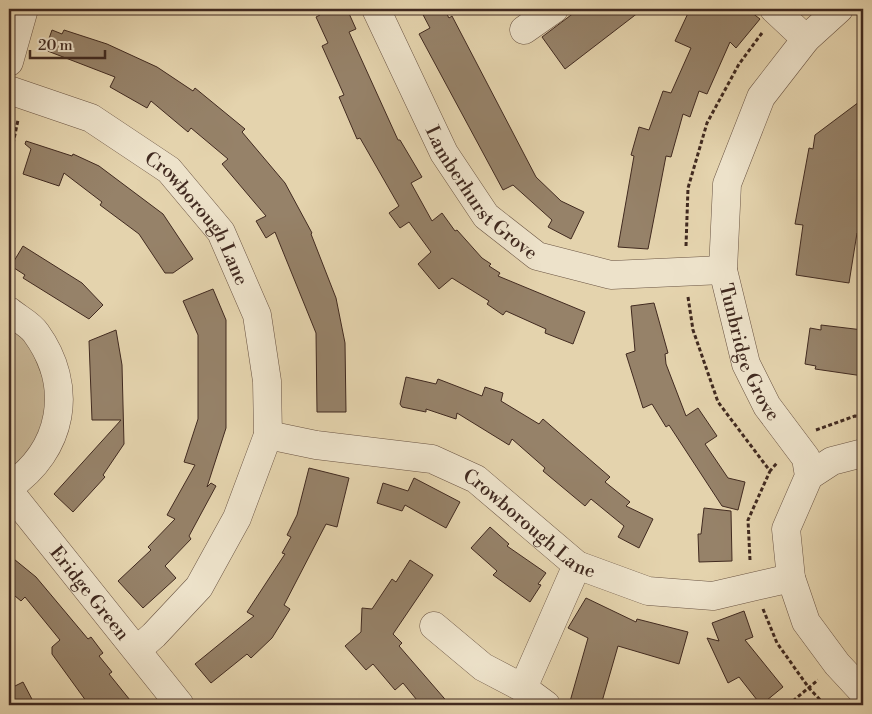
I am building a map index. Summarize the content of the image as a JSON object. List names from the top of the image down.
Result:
{
  "streets": {
    "street": [
      "Lamberhurst Grove",
      "Crowborough Lane",
      "Tunbridge Grove",
      "Eridge Green"
    ]
  },
  "crossings": [
    ["Lamberhurst Grove", "Tunbridge Grove"],
    ["Crowborough Lane", "Eridge Green"]
  ],
  "scale_bar": "20 m"
}
